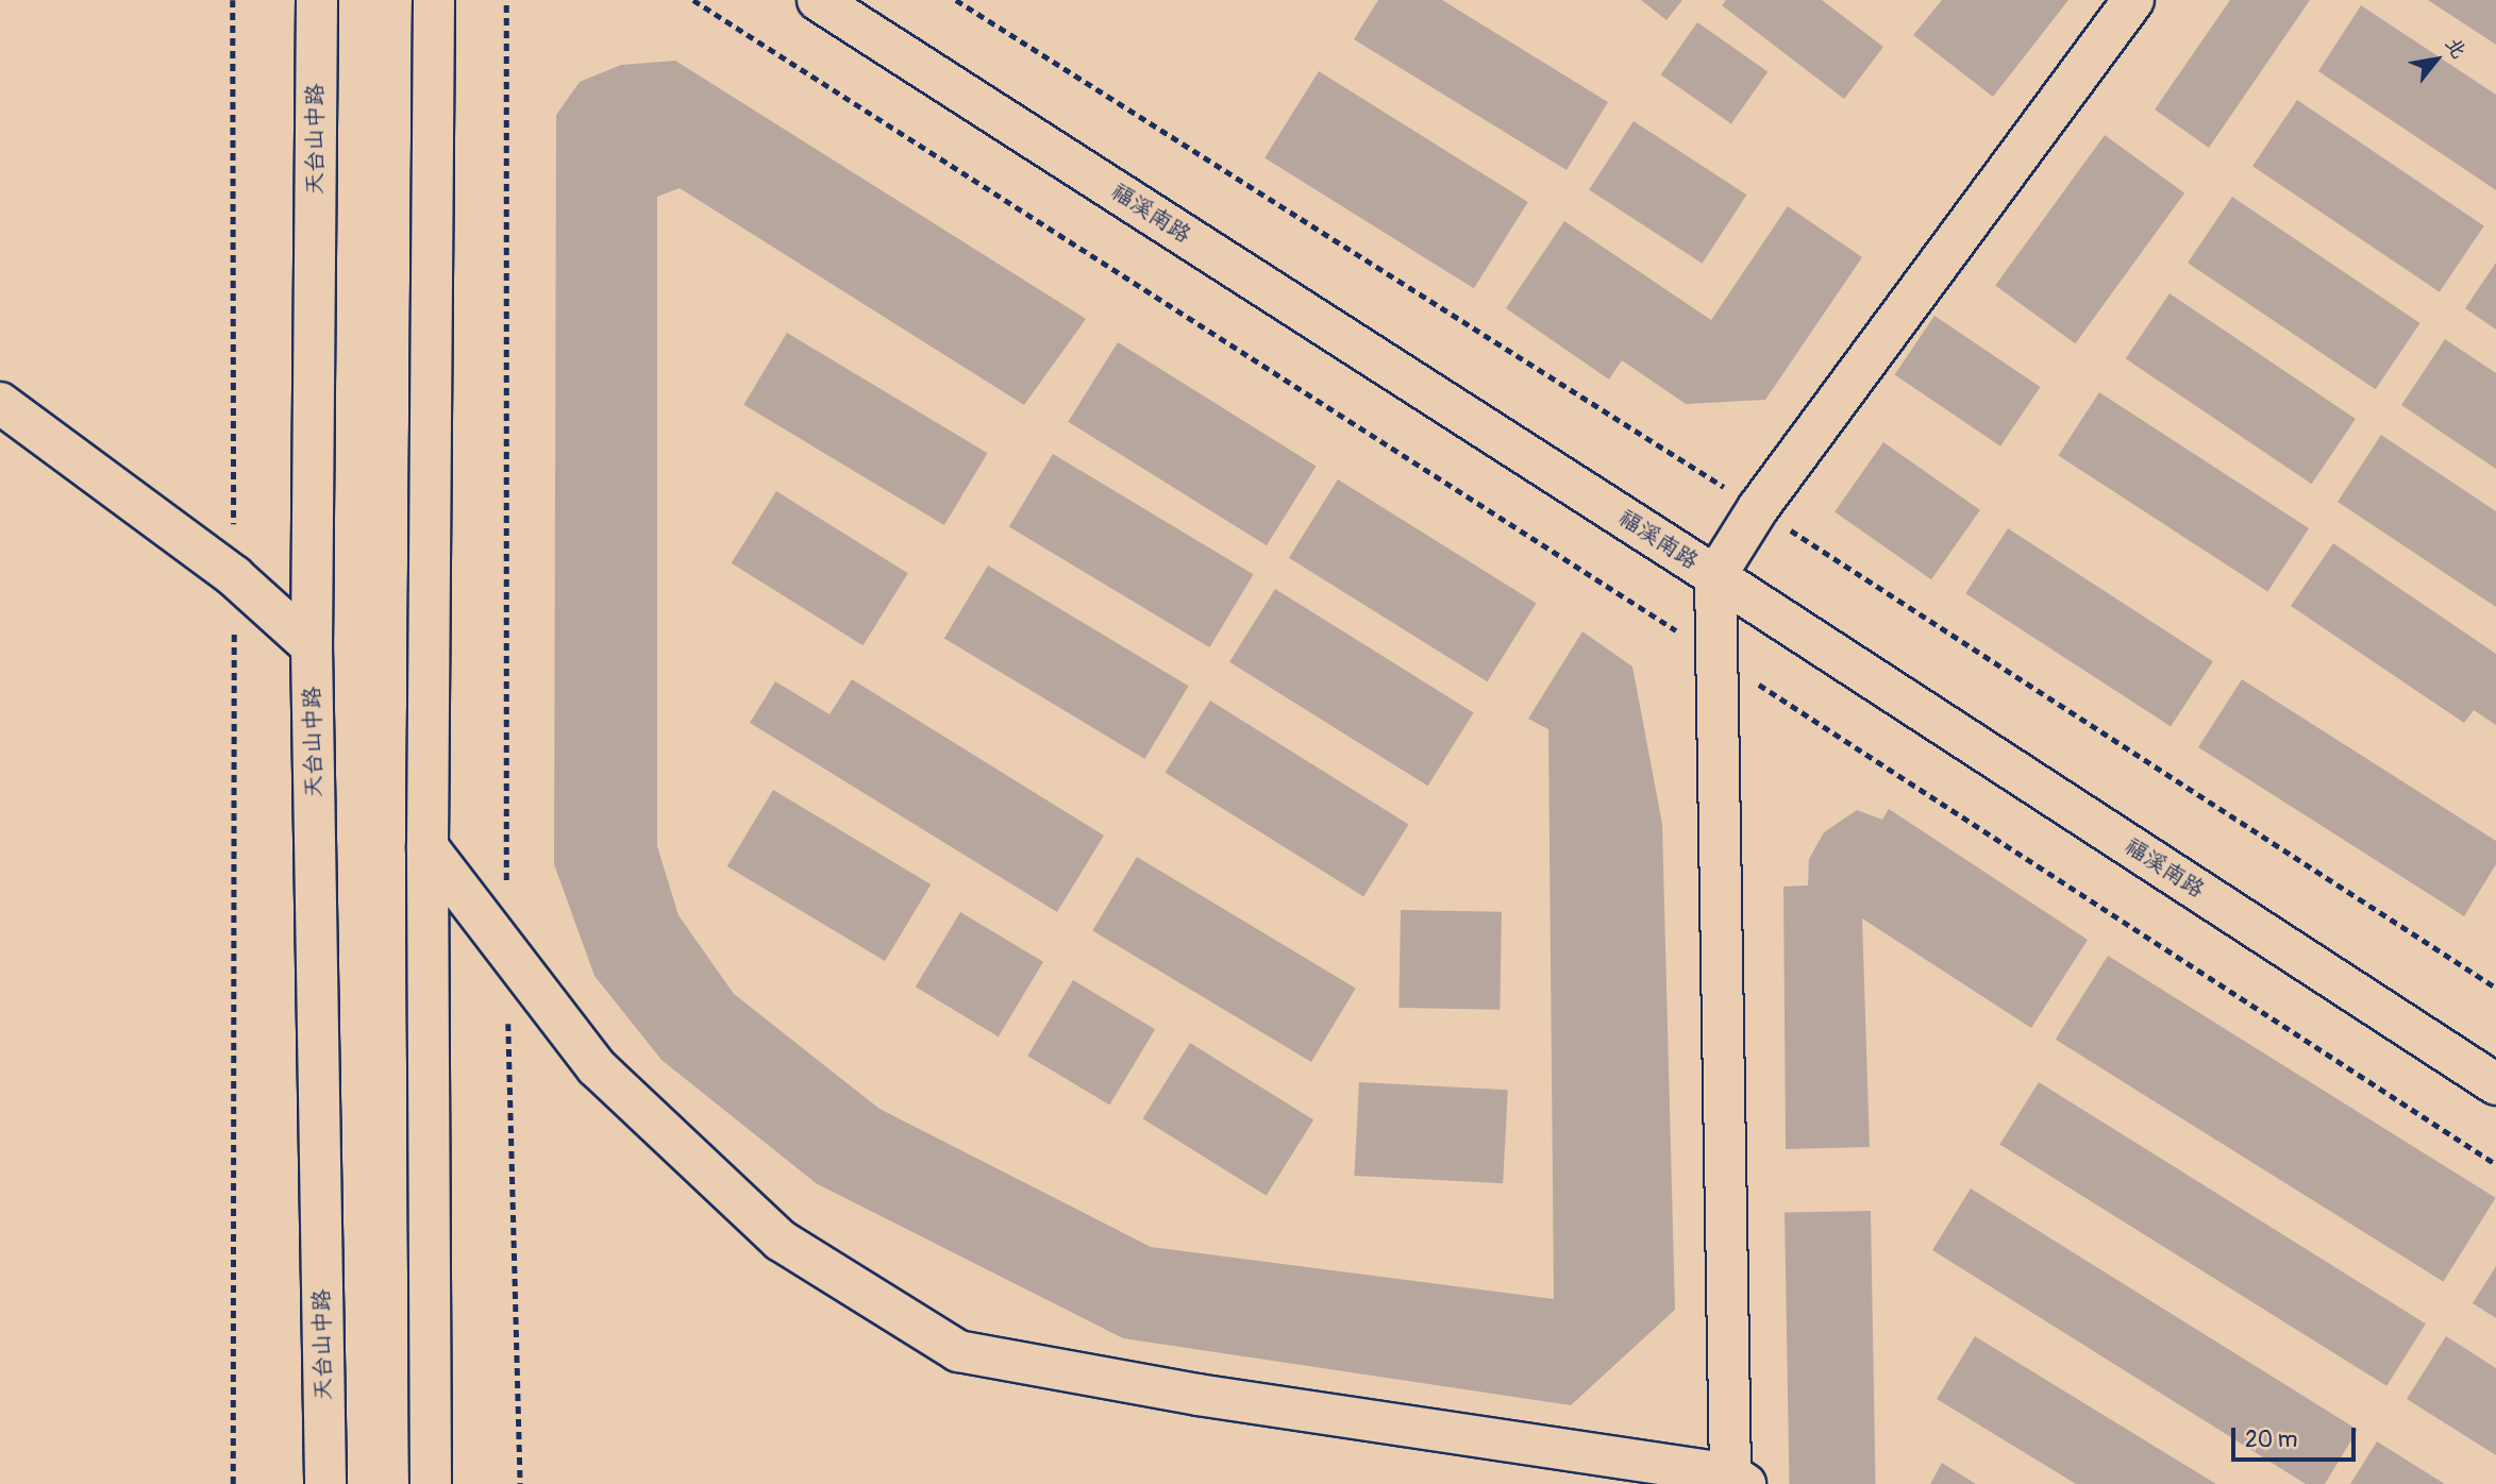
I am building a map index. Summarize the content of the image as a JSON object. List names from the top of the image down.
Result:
{
  "streets": {
    "main road": ["天台山中路", "福溪南路"]
  },
  "scale_bar": "20 m",
  "north": "top right"
}
